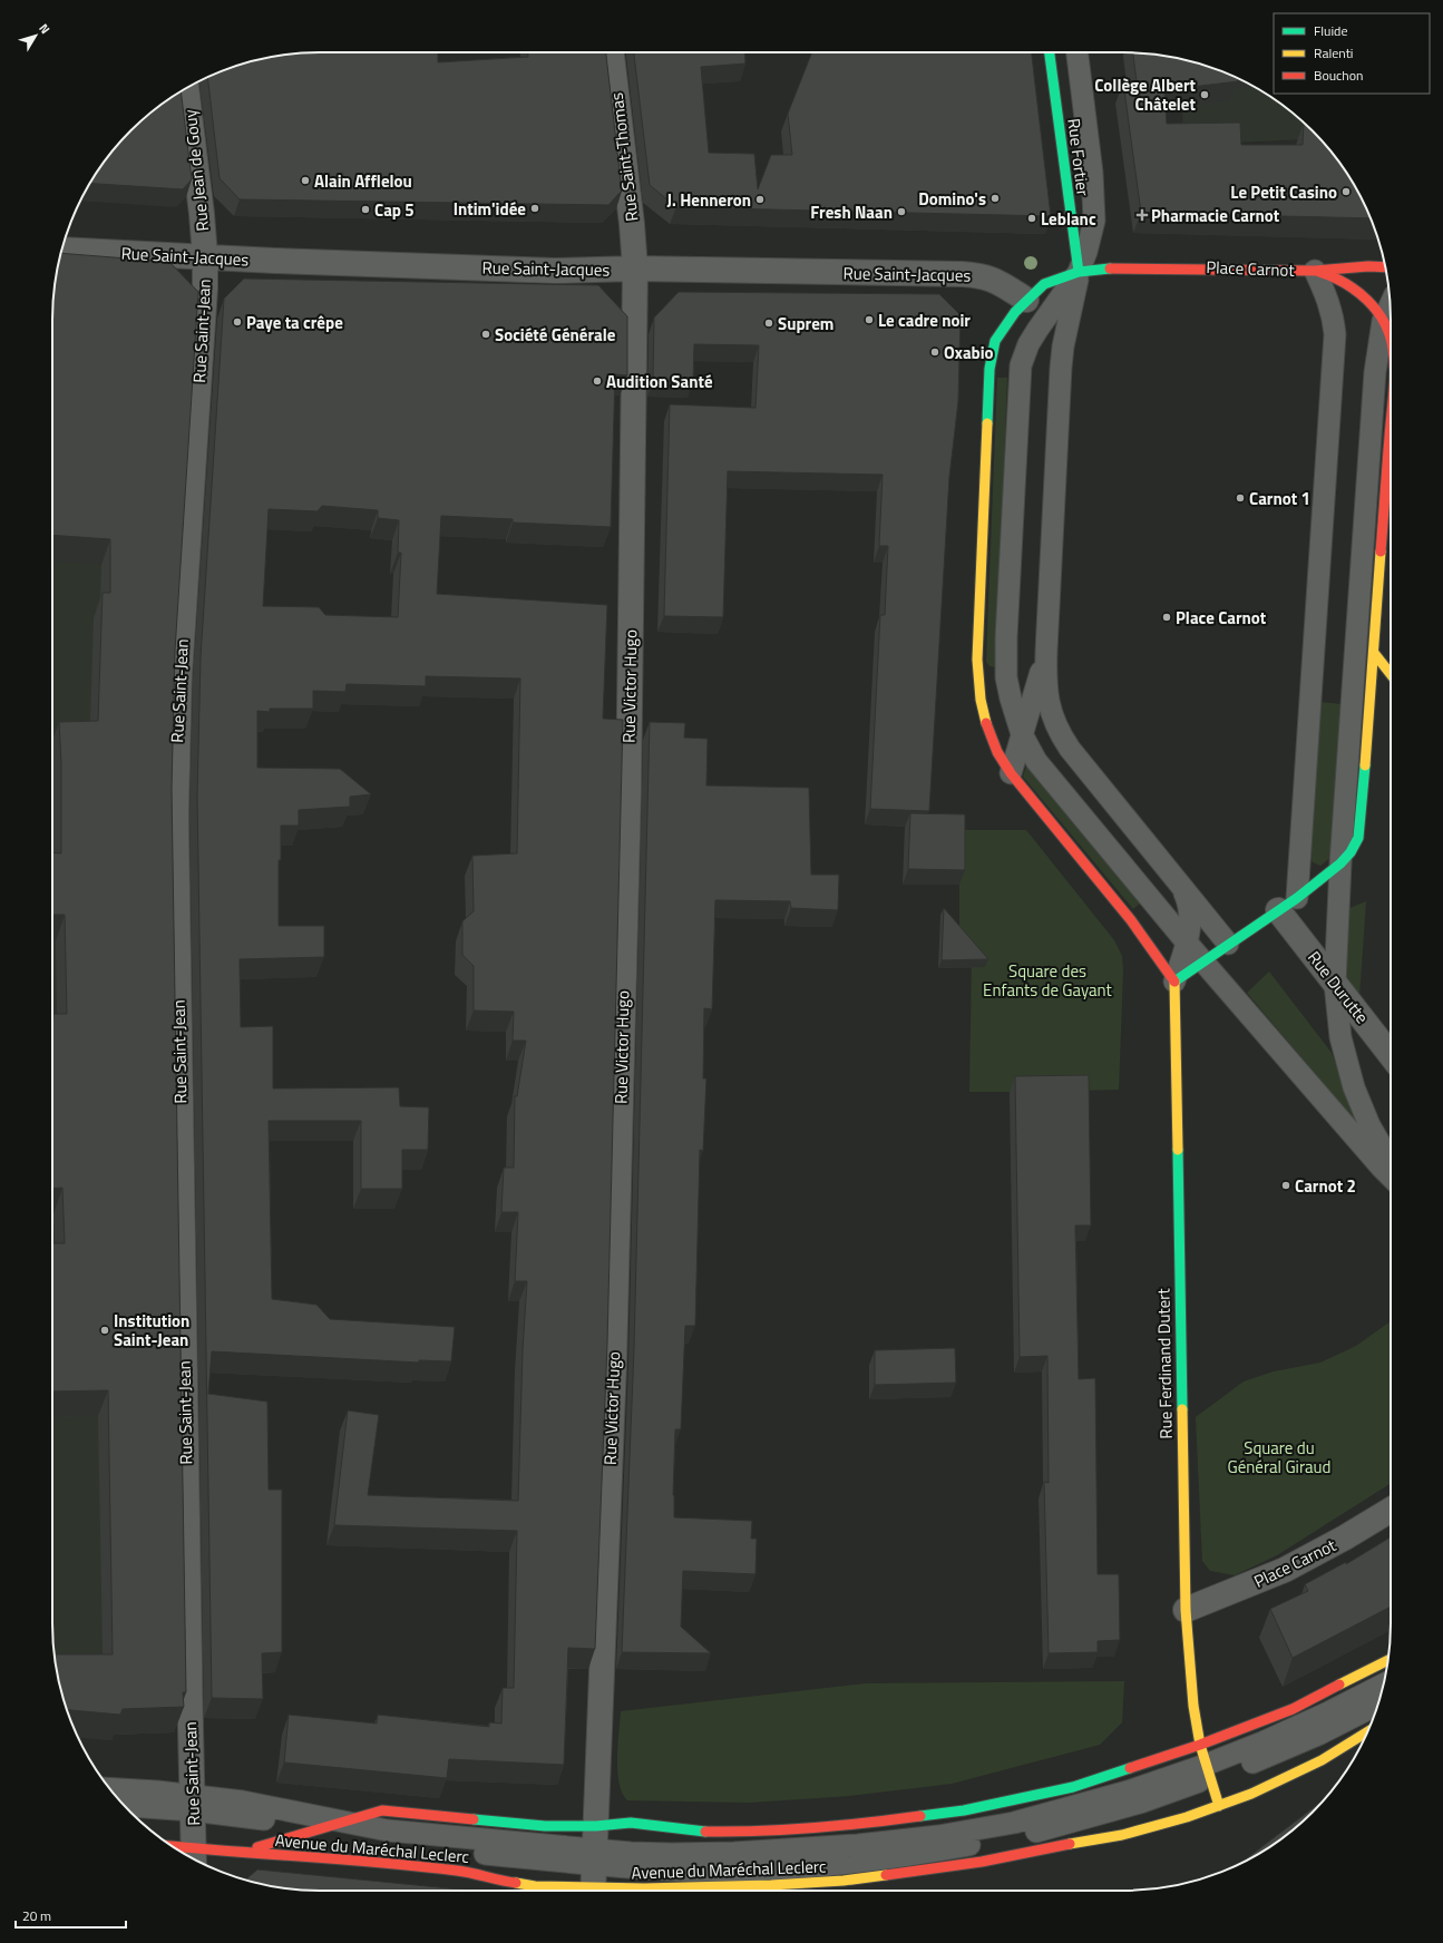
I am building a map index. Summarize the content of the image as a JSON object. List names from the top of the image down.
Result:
{
  "streets": {
    "street": [
      "Rue Saint-Thomas",
      "Rue Fortier",
      "Rue Jean de Gouy",
      "Rue Saint-Jacques",
      "Place Carnot",
      "Rue Saint-Jean",
      "Rue Victor Hugo",
      "Rue Durutte",
      "Rue Ferdinand Dutert",
      "Avenue du Maréchal Leclerc"
    ]
  },
  "crossings": [
    ["Rue Saint-Thomas", "Rue Saint-Jacques"],
    ["Rue Saint-Thomas", "Rue Victor Hugo"],
    ["Rue Fortier", "Place Carnot"],
    ["Rue Jean de Gouy", "Rue Saint-Jacques"],
    ["Rue Jean de Gouy", "Rue Saint-Jean"],
    ["Rue Saint-Jacques", "Place Carnot"],
    ["Rue Saint-Jacques", "Rue Saint-Jean"],
    ["Rue Saint-Jacques", "Rue Victor Hugo"],
    ["Place Carnot", "Rue Durutte"],
    ["Place Carnot", "Rue Ferdinand Dutert"],
    ["Rue Saint-Jean", "Avenue du Maréchal Leclerc"],
    ["Rue Victor Hugo", "Avenue du Maréchal Leclerc"],
    ["Rue Ferdinand Dutert", "Avenue du Maréchal Leclerc"]
  ],
  "parks": ["Square des Enfants de Gayant", "Square du Général Giraud"],
  "places": {
    "other": [
      "Collège Albert Châtelet",
      "Alain Afflelou",
      "Le Petit Casino",
      "Domino's",
      "J. Henneron",
      "Intim'idée",
      "Cap 5",
      "Fresh Naan",
      "Leblanc",
      "Le cadre noir",
      "Paye ta crêpe",
      "Suprem",
      "Société Générale",
      "Oxabio",
      "Audition Santé",
      "Carnot 1",
      "Place Carnot",
      "Carnot 2",
      "Institution Saint-Jean"
    ],
    "health": ["Pharmacie Carnot"]
  },
  "legend": ["Fluide", "Ralenti", "Bouchon"],
  "scale_bar": "20 m",
  "north": "top right"
}
